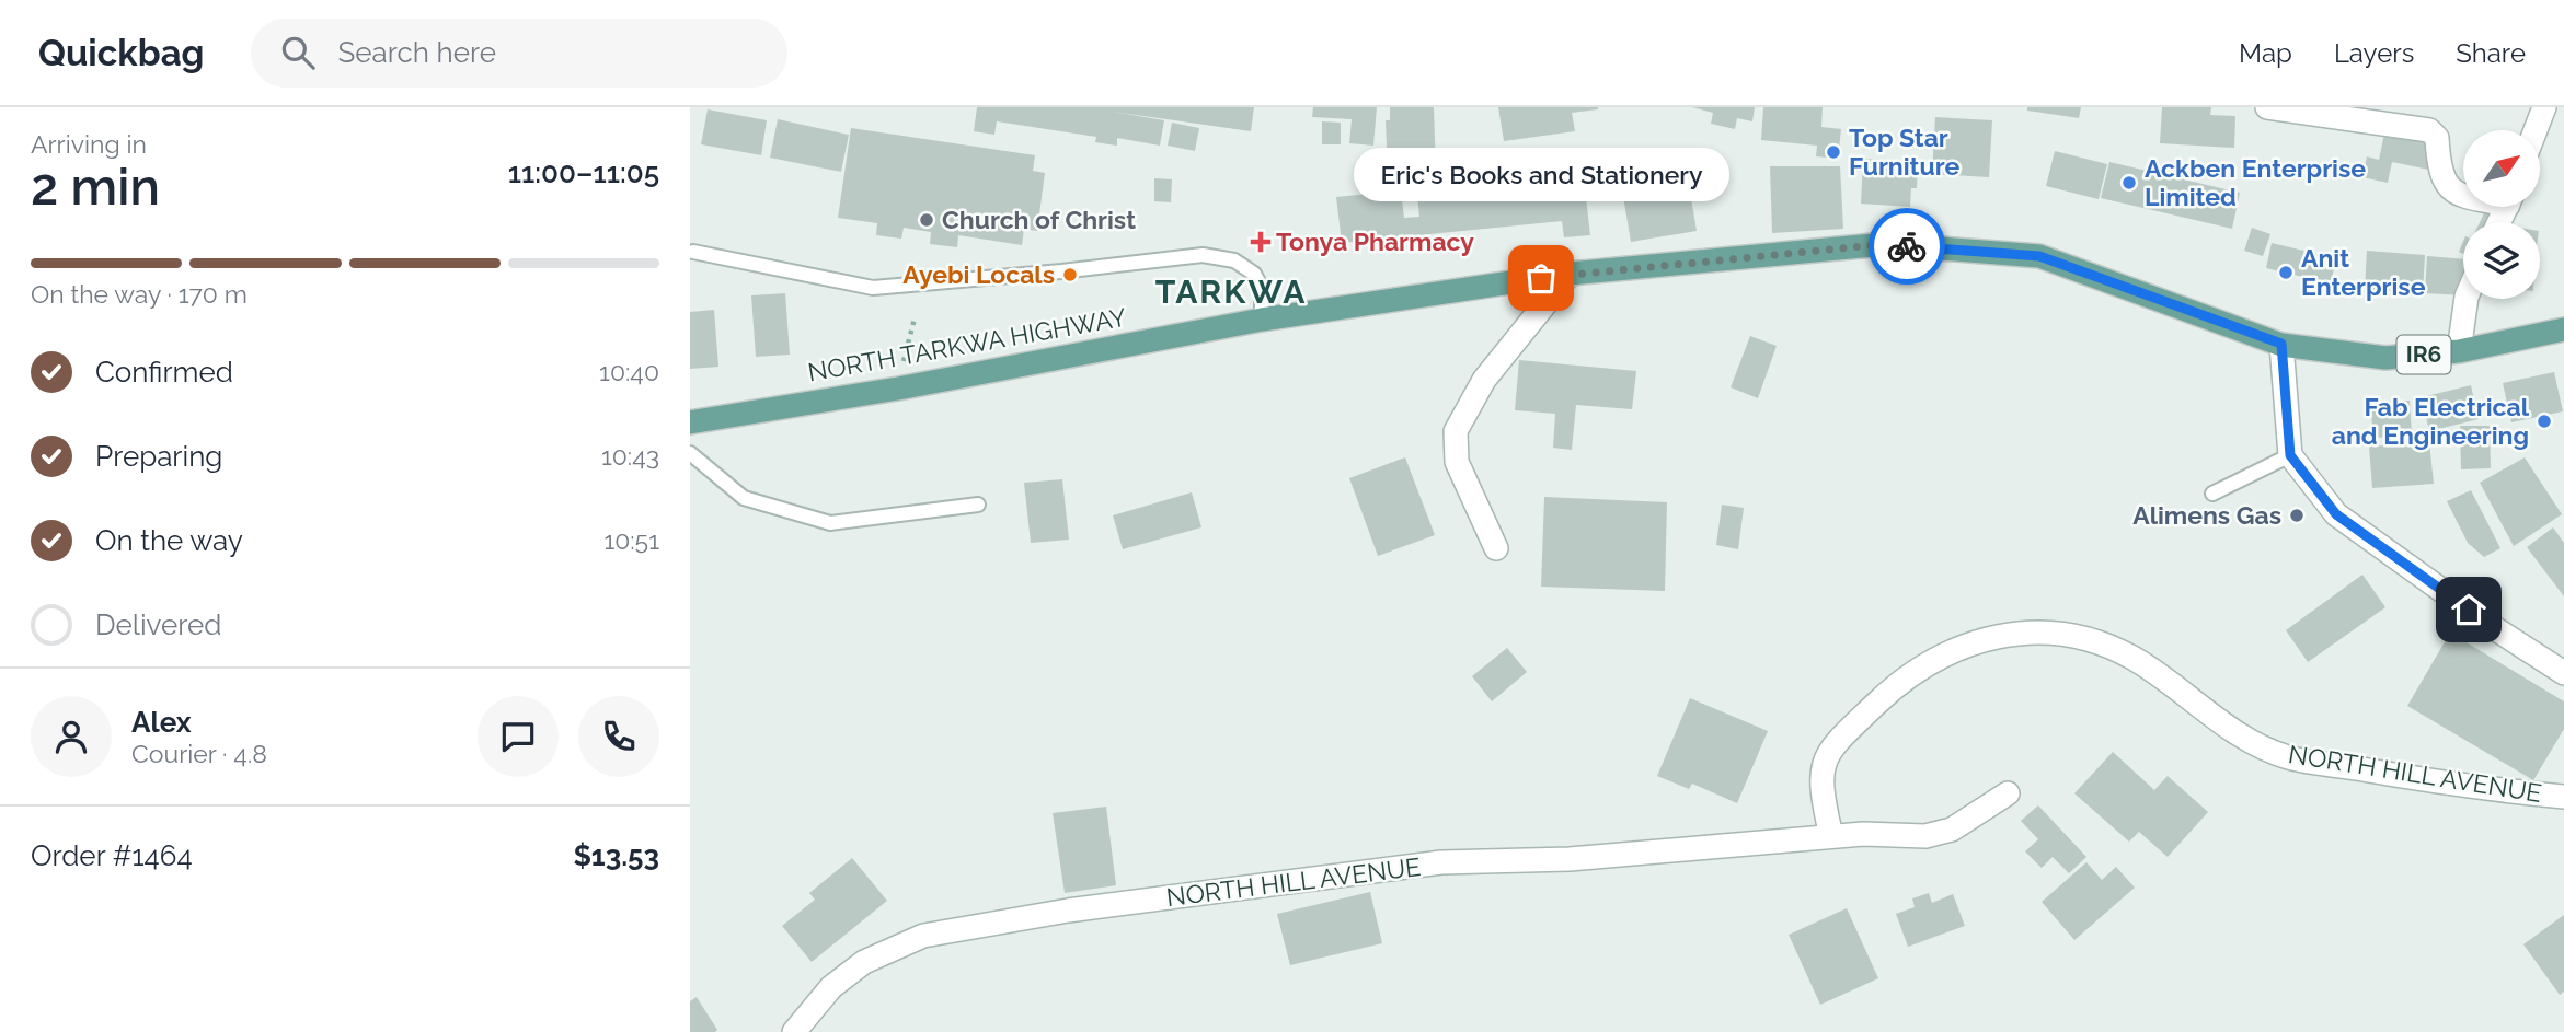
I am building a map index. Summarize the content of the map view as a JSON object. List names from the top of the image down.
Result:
{
  "streets": {
    "main road": ["NORTH TARKWA HIGHWAY", "IR6"],
    "street": ["NORTH HILL AVENUE"]
  },
  "districts": ["TARKWA"],
  "places": {
    "other": [
      "Top Star Furniture",
      "Ackben Enterprise Limited",
      "Church of Christ",
      "Anit Enterprise",
      "Ayebi Locals",
      "Eric's Books and Stationery",
      "Fab Electrical and Engineering",
      "Alimens Gas"
    ],
    "health": ["Tonya Pharmacy"]
  },
  "north": "top right",
  "page": {
    "header": "Quickbag",
    "search": "Search here",
    "nav": ["Map", "Layers", "Share"],
    "heading": ["2 min", "Arriving in", "11:00–11:05"],
    "panel": [
      "Alex",
      "Courier · 4.8",
      "Order #1464",
      "$13.53"
    ],
    "bubble": "Eric's Books and Stationery",
    "bar": "On the way · 170 m",
    "list": [
      ["Confirmed", "10:40"],
      ["Preparing", "10:43"],
      ["On the way", "10:51"],
      "Delivered"
    ]
  }
}
